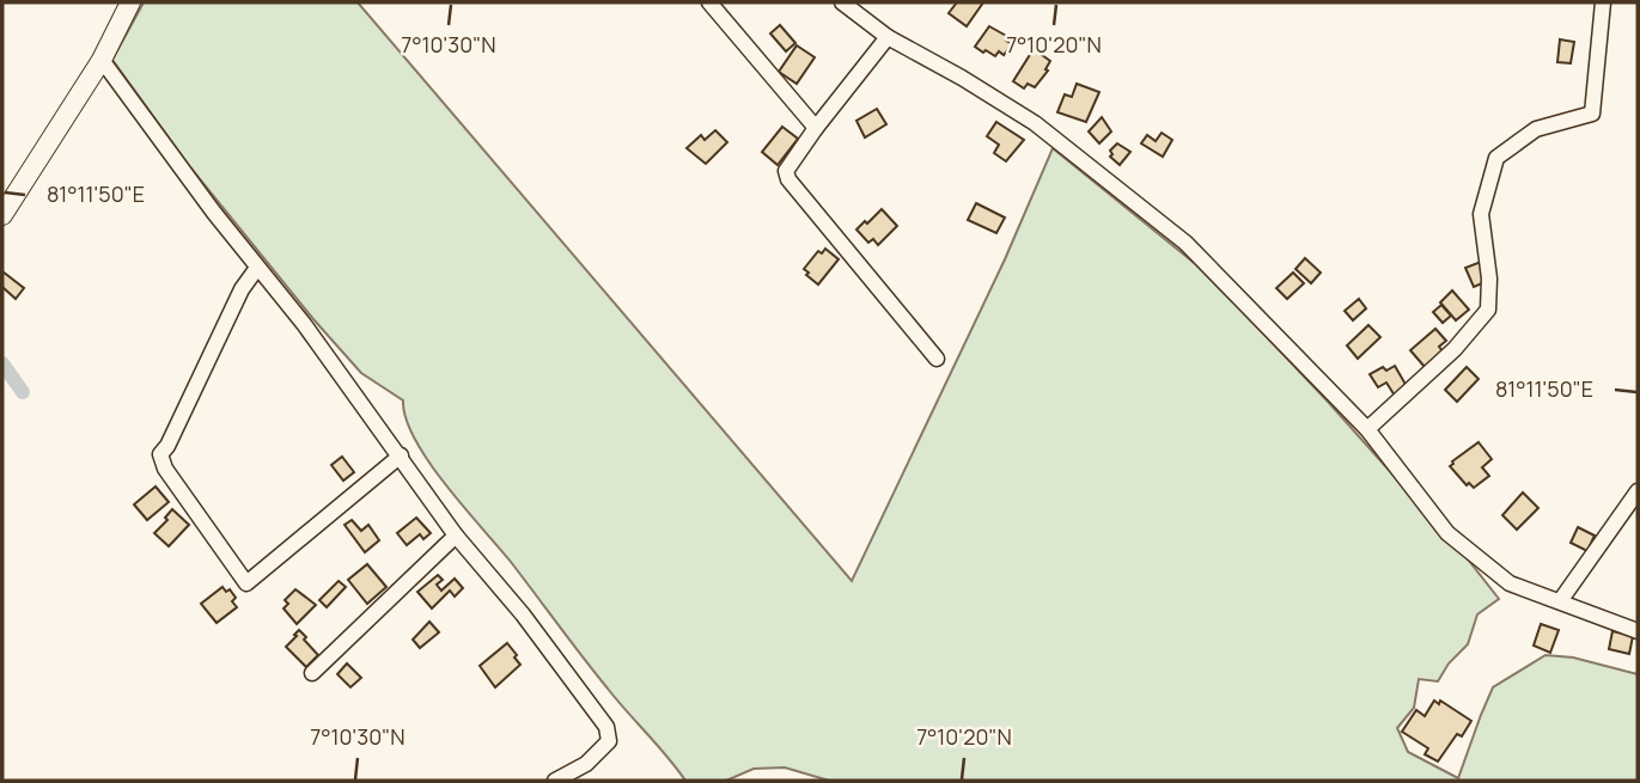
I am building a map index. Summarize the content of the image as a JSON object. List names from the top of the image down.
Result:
{
  "coordinates": ["7°10'30\"N", "7°10'20\"N", "81°11'50\"E"]
}
